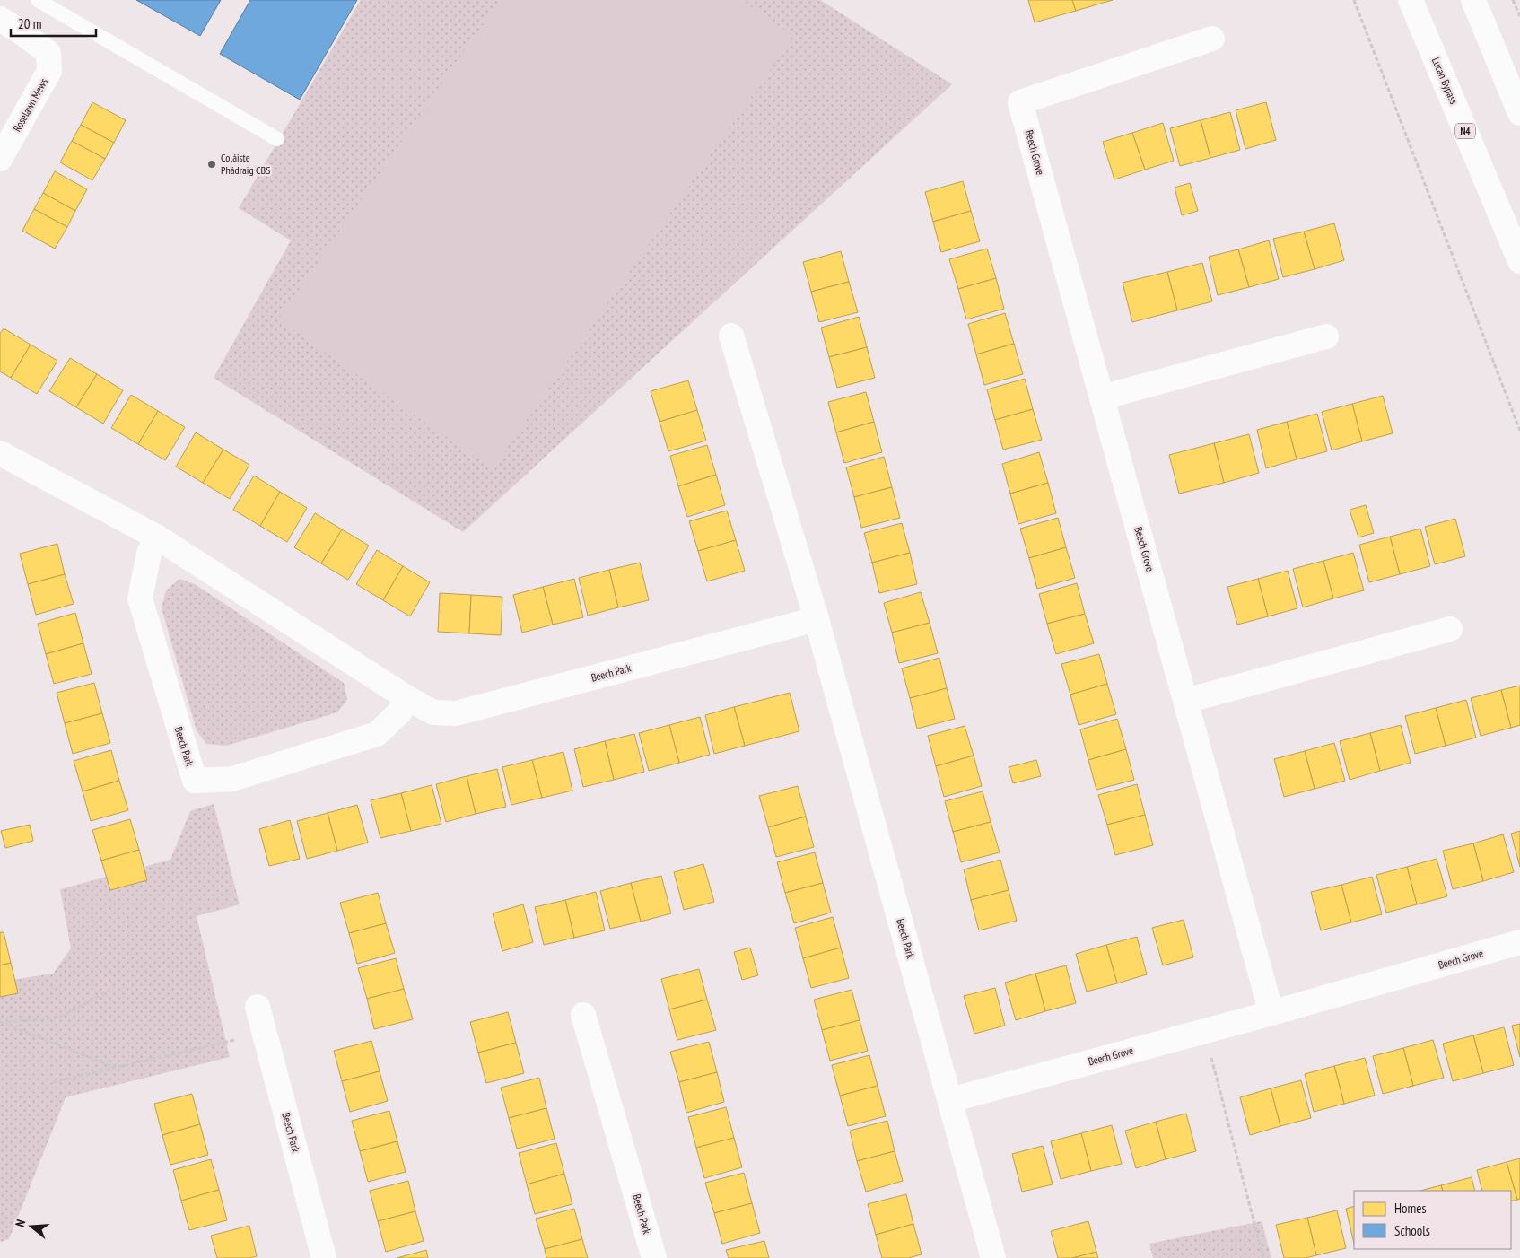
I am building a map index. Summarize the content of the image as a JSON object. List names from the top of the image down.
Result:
{
  "streets": {
    "main road": [
      "Lucan Bypass",
      "Roselawn Mews",
      "N4",
      "Beech Grove",
      "Beech Park"
    ]
  },
  "crossings": [
    ["Beech Grove", "Beech Park"]
  ],
  "places": ["Coláiste Phádraig CBS"],
  "legend": ["Homes", "Schools"],
  "scale_bar": "20 m",
  "north": "left"
}
